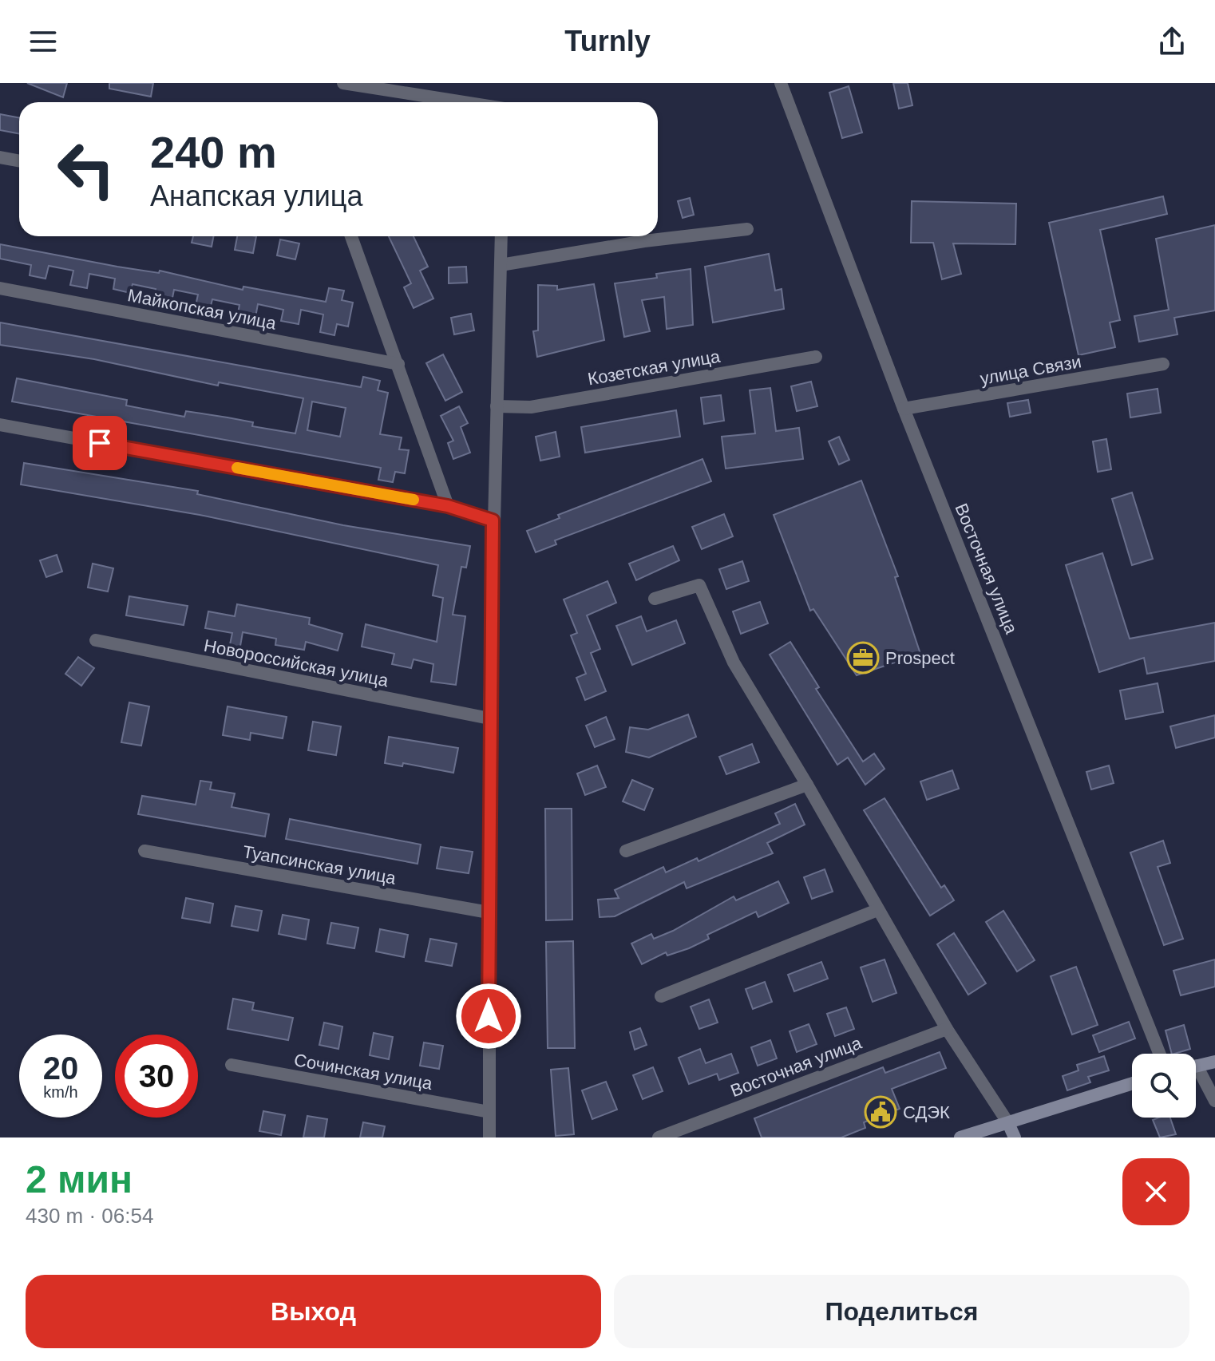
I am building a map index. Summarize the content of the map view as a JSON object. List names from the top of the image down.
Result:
{
  "streets": {
    "street": [
      "Майкопская улица",
      "Козетская улица",
      "улица Связи",
      "Восточная улица",
      "Новороссийская улица",
      "Туапсинская улица",
      "Сочинская улица"
    ]
  },
  "crossings": [
    ["улица Связи", "Восточная улица"]
  ],
  "places": {
    "office": ["Prospect"],
    "public building": ["СДЭК"]
  },
  "page": {
    "header": "Turnly",
    "turn": ["240 m", "Анапская улица"],
    "speed": "20 km/h",
    "limit": "30",
    "heading": ["2 мин", "430 m · 06:54"],
    "buttons": ["Выход", "Поделиться"]
  }
}
